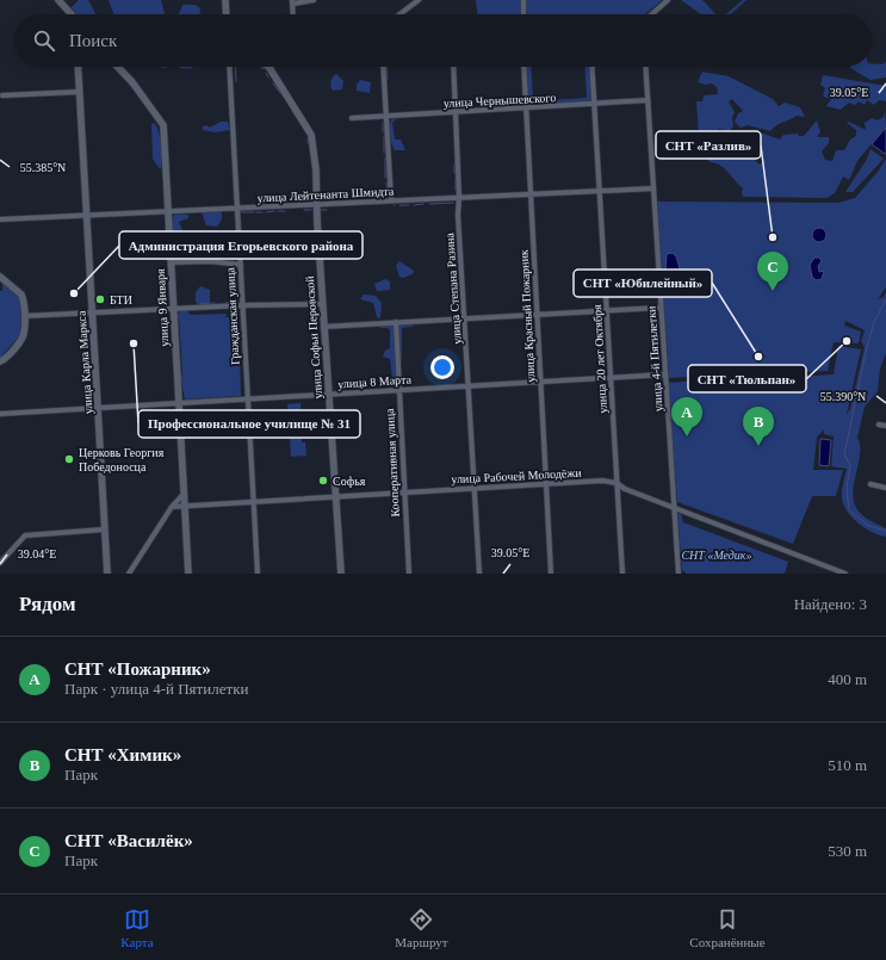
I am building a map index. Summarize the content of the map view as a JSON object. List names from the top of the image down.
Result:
{
  "streets": {
    "street": [
      "улица Чернышевского",
      "улица Лейтенанта Шмидта",
      "улица Степана Разина",
      "улица 9 Января",
      "Гражданская улица",
      "улица Красный Пожарник",
      "улица Софьи Перовской",
      "улица 20 лет Октября",
      "улица 4-й Пятилетки",
      "улица Карла Маркса",
      "улица 8 Марта",
      "Кооперативная улица",
      "улица Рабочей Молодёжи"
    ]
  },
  "crossings": [
    ["улица Чернышевского", "улица Степана Разина"],
    ["улица Чернышевского", "улица Красный Пожарник"],
    ["улица Чернышевского", "улица 20 лет Октября"],
    ["улица Чернышевского", "улица 4-й Пятилетки"],
    ["улица Лейтенанта Шмидта", "улица Степана Разина"],
    ["улица Лейтенанта Шмидта", "улица 9 Января"],
    ["улица Лейтенанта Шмидта", "Гражданская улица"],
    ["улица Лейтенанта Шмидта", "улица Красный Пожарник"],
    ["улица Лейтенанта Шмидта", "улица Софьи Перовской"],
    ["улица Лейтенанта Шмидта", "улица 20 лет Октября"],
    ["улица Лейтенанта Шмидта", "улица 4-й Пятилетки"],
    ["улица Лейтенанта Шмидта", "улица Карла Маркса"],
    ["улица Степана Разина", "улица 8 Марта"],
    ["улица Степана Разина", "улица Рабочей Молодёжи"],
    ["улица 9 Января", "улица 8 Марта"],
    ["улица 9 Января", "улица Рабочей Молодёжи"],
    ["Гражданская улица", "улица 8 Марта"],
    ["Гражданская улица", "улица Рабочей Молодёжи"],
    ["улица Красный Пожарник", "улица 8 Марта"],
    ["улица Красный Пожарник", "улица Рабочей Молодёжи"],
    ["улица Софьи Перовской", "улица 8 Марта"],
    ["улица Софьи Перовской", "улица Рабочей Молодёжи"],
    ["улица 20 лет Октября", "улица 8 Марта"],
    ["улица 20 лет Октября", "улица Рабочей Молодёжи"],
    ["улица 4-й Пятилетки", "улица 8 Марта"],
    ["улица 4-й Пятилетки", "улица Рабочей Молодёжи"],
    ["улица Карла Маркса", "улица 8 Марта"],
    ["улица 8 Марта", "Кооперативная улица"],
    ["Кооперативная улица", "улица Рабочей Молодёжи"]
  ],
  "parks": ["СНТ «Медик»"],
  "places": [
    "СНТ «Разлив»",
    "Администрация Егорьевского района",
    "БТИ",
    "СНТ «Тюльпан»",
    "Профессиональное училище № 31",
    "СНТ «Юбилейный»",
    "Церковь Георгия Победоносца",
    "Софья"
  ],
  "page": {
    "search": "Поиск",
    "pins": ["C", "A", "B"],
    "heading": ["Рядом", "Найдено: 3"],
    "list": [
      {
        "mark": "A",
        "name": "СНТ «Пожарник»",
        "note": "Парк · улица 4-й Пятилетки",
        "value": "400 m"
      },
      {
        "mark": "B",
        "name": "СНТ «Химик»",
        "note": "Парк",
        "value": "510 m"
      },
      {
        "mark": "C",
        "name": "СНТ «Василёк»",
        "note": "Парк",
        "value": "530 m"
      }
    ],
    "nav": ["Карта", "Маршрут", "Сохранённые"]
  },
  "coordinates": [
    "39.05°E",
    "55.385°N",
    "55.390°N",
    "39.04°E"
  ]
}
